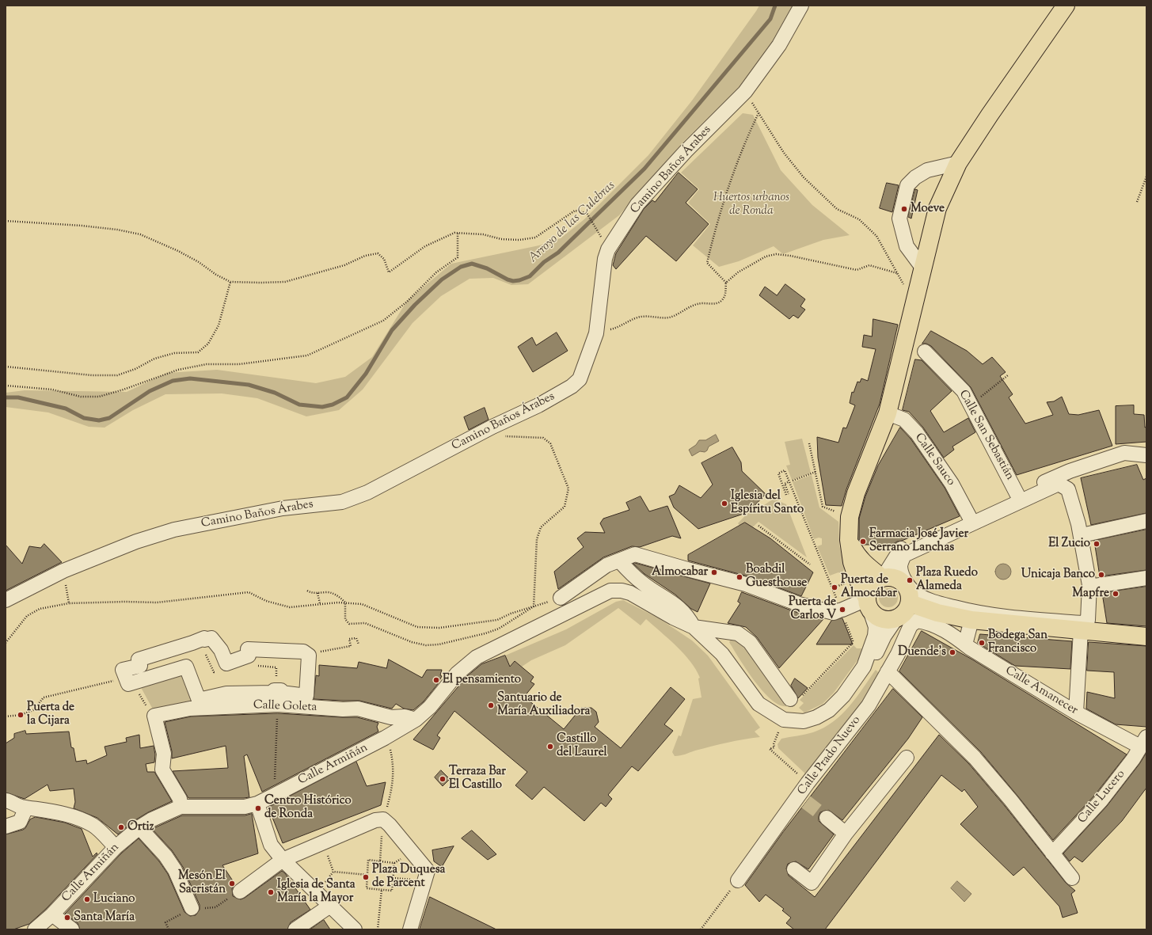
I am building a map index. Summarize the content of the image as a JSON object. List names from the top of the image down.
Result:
{
  "streets": {
    "street": [
      "Camino Baños Árabes",
      "Calle San Sebastián",
      "Calle Sauco",
      "Calle Amanecer",
      "Calle Goleta",
      "Calle Prado Nuevo",
      "Calle Armiñán",
      "Calle Lucero"
    ]
  },
  "crossings": [
    ["Calle Amanecer", "Calle Prado Nuevo"],
    ["Calle Amanecer", "Calle Lucero"],
    ["Calle Goleta", "Calle Armiñán"]
  ],
  "water": ["Arroyo de las Culebras"],
  "parks": ["Huertos urbanos de Ronda"],
  "places": [
    "Moeve",
    "Iglesia del Espíritu Santo",
    "Farmacia José Javier Serrano Lanchas",
    "El Zucio",
    "Almocabar",
    "Unicaja Banco",
    "Boabdil Guesthouse",
    "Plaza Ruedo Alameda",
    "Puerta de Almocábar",
    "Mapfre",
    "Puerta de Carlos V",
    "Bodega San Francisco",
    "Duende's",
    "El pensamiento",
    "Santuario de María Auxiliadora",
    "Puerta de la Cijara",
    "Castillo del Laurel",
    "Terraza Bar El Castillo",
    "Centro Histórico de Ronda",
    "Ortiz",
    "Plaza Duquesa de Parcent",
    "Mesón El Sacristán",
    "Iglesia de Santa María la Mayor",
    "Luciano",
    "Santa María"
  ]
}
